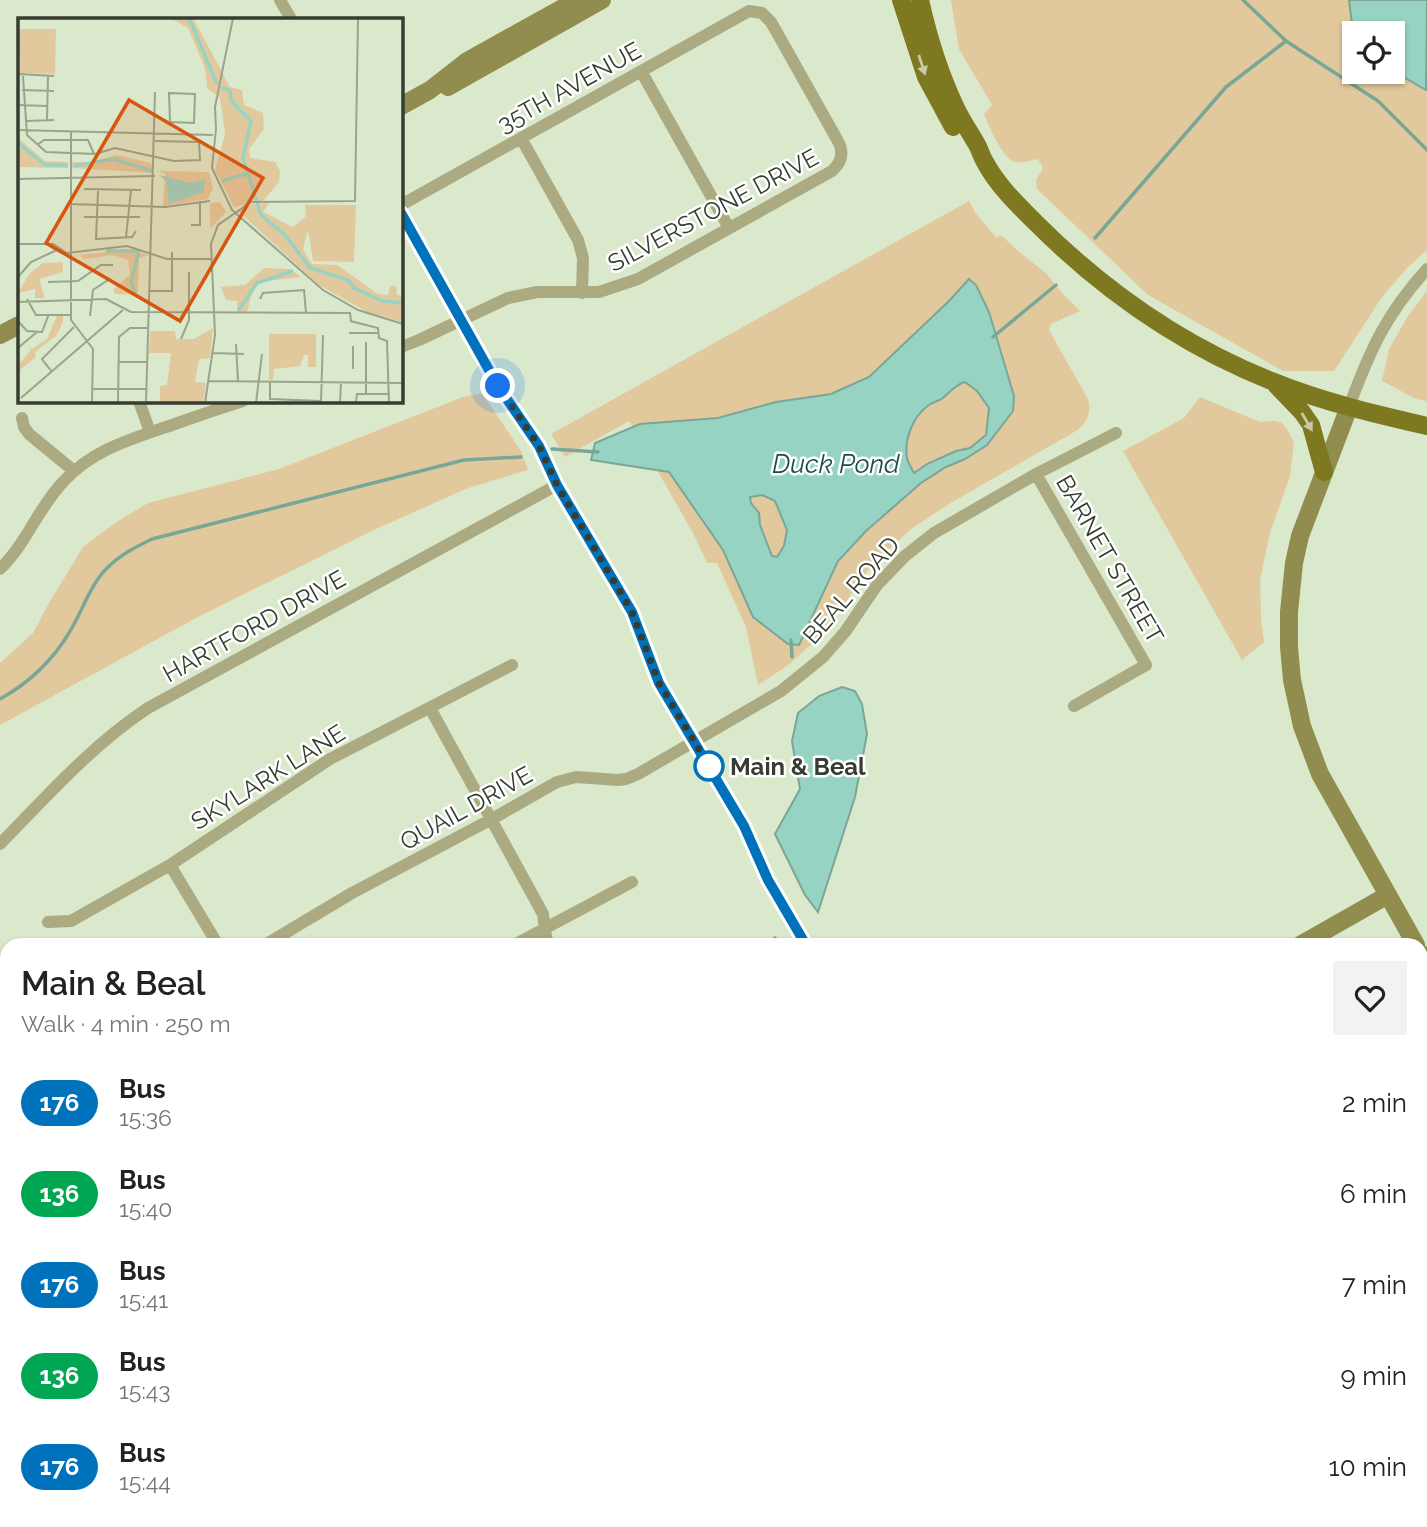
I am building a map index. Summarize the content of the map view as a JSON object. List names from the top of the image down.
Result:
{
  "streets": {
    "street": [
      "35TH AVENUE",
      "SILVERSTONE DRIVE",
      "BARNET STREET",
      "BEAL ROAD",
      "HARTFORD DRIVE",
      "SKYLARK LANE",
      "QUAIL DRIVE"
    ]
  },
  "crossings": [
    ["35TH AVENUE", "SILVERSTONE DRIVE"],
    ["BARNET STREET", "BEAL ROAD"],
    ["BEAL ROAD", "QUAIL DRIVE"]
  ],
  "water": ["Duck Pond"],
  "places": ["Main & Beal"],
  "lines": ["bus line 176"],
  "page": {
    "heading": ["Main & Beal", "Walk · 4 min · 250 m"],
    "list": [
      {
        "mark": "176",
        "name": "Bus",
        "note": "15:36",
        "value": "2 min"
      },
      {
        "mark": "136",
        "name": "Bus",
        "note": "15:40",
        "value": "6 min"
      },
      {
        "mark": "176",
        "name": "Bus",
        "note": "15:41",
        "value": "7 min"
      },
      {
        "mark": "136",
        "name": "Bus",
        "note": "15:43",
        "value": "9 min"
      },
      {
        "mark": "176",
        "name": "Bus",
        "note": "15:44",
        "value": "10 min"
      }
    ]
  }
}
